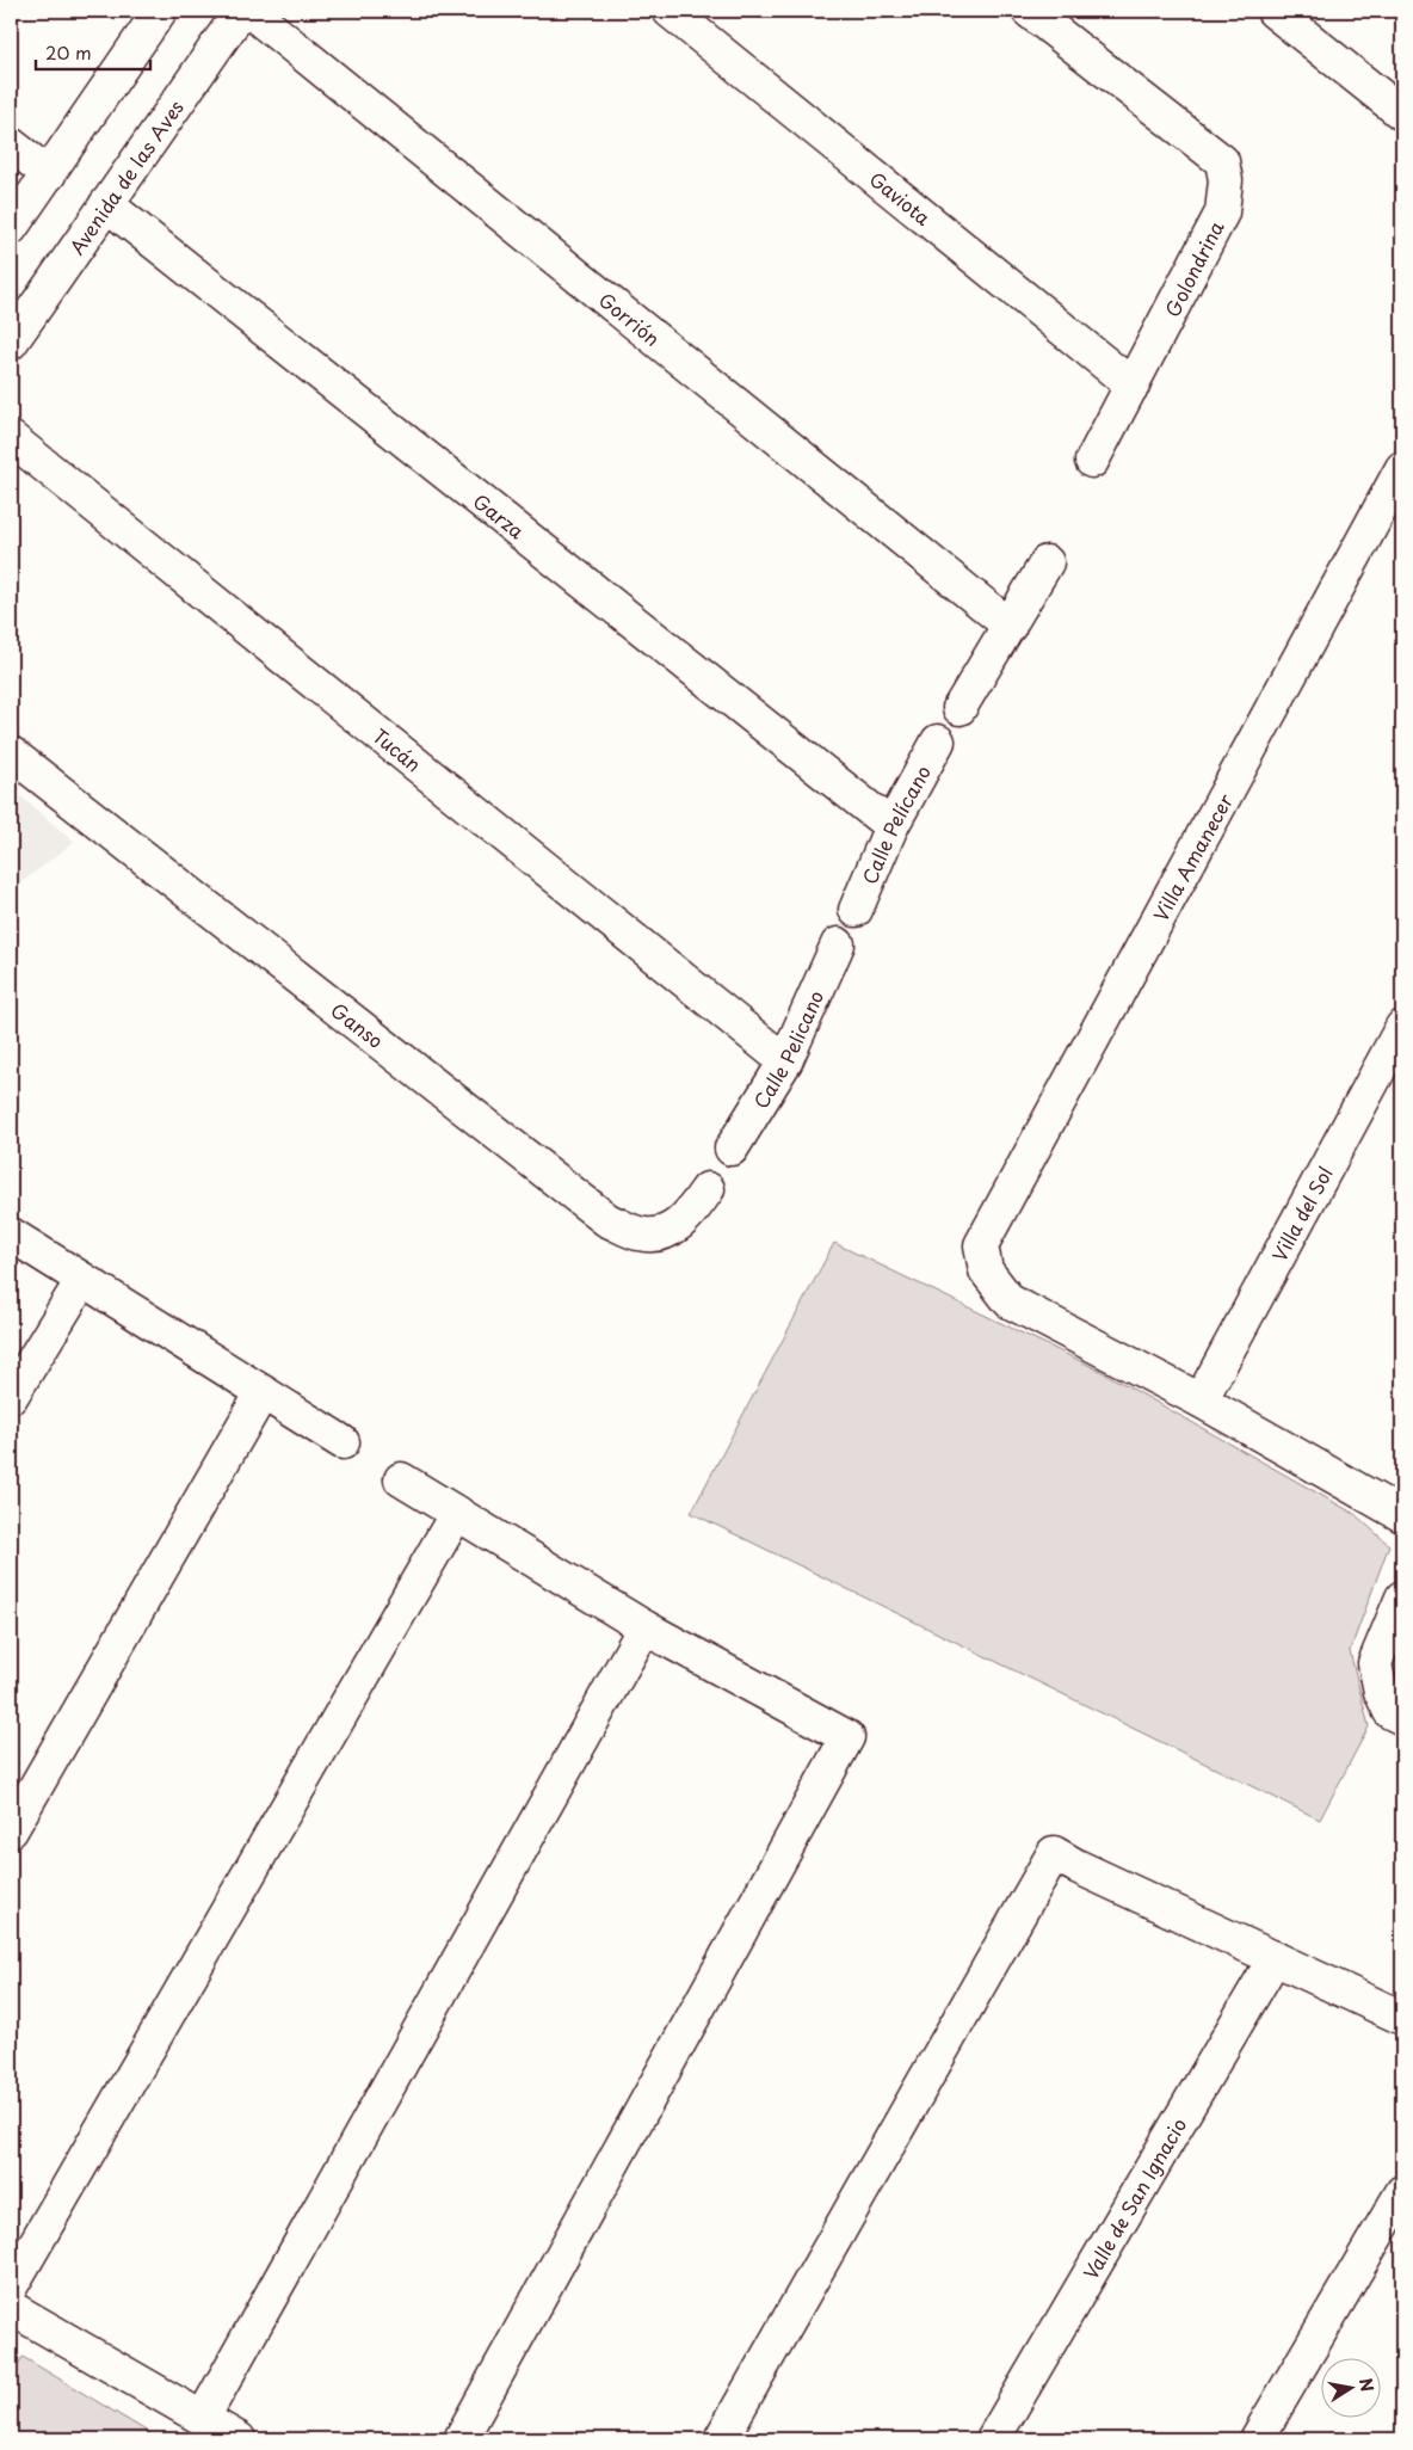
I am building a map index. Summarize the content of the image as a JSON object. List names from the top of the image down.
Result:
{
  "streets": {
    "street": [
      "Avenida de las Aves",
      "Gaviota",
      "Golondrina",
      "Gorrión",
      "Garza",
      "Tucán",
      "Calle Pelícano",
      "Villa Amanecer",
      "Ganso",
      "Calle Pelicano",
      "Villa del Sol",
      "Valle de San Ignacio"
    ]
  },
  "crossings": [
    ["Avenida de las Aves", "Garza"],
    ["Gaviota", "Golondrina"],
    ["Garza", "Calle Pelícano"],
    ["Tucán", "Calle Pelicano"],
    ["Villa Amanecer", "Villa del Sol"]
  ],
  "scale_bar": "20 m",
  "north": "right"
}
